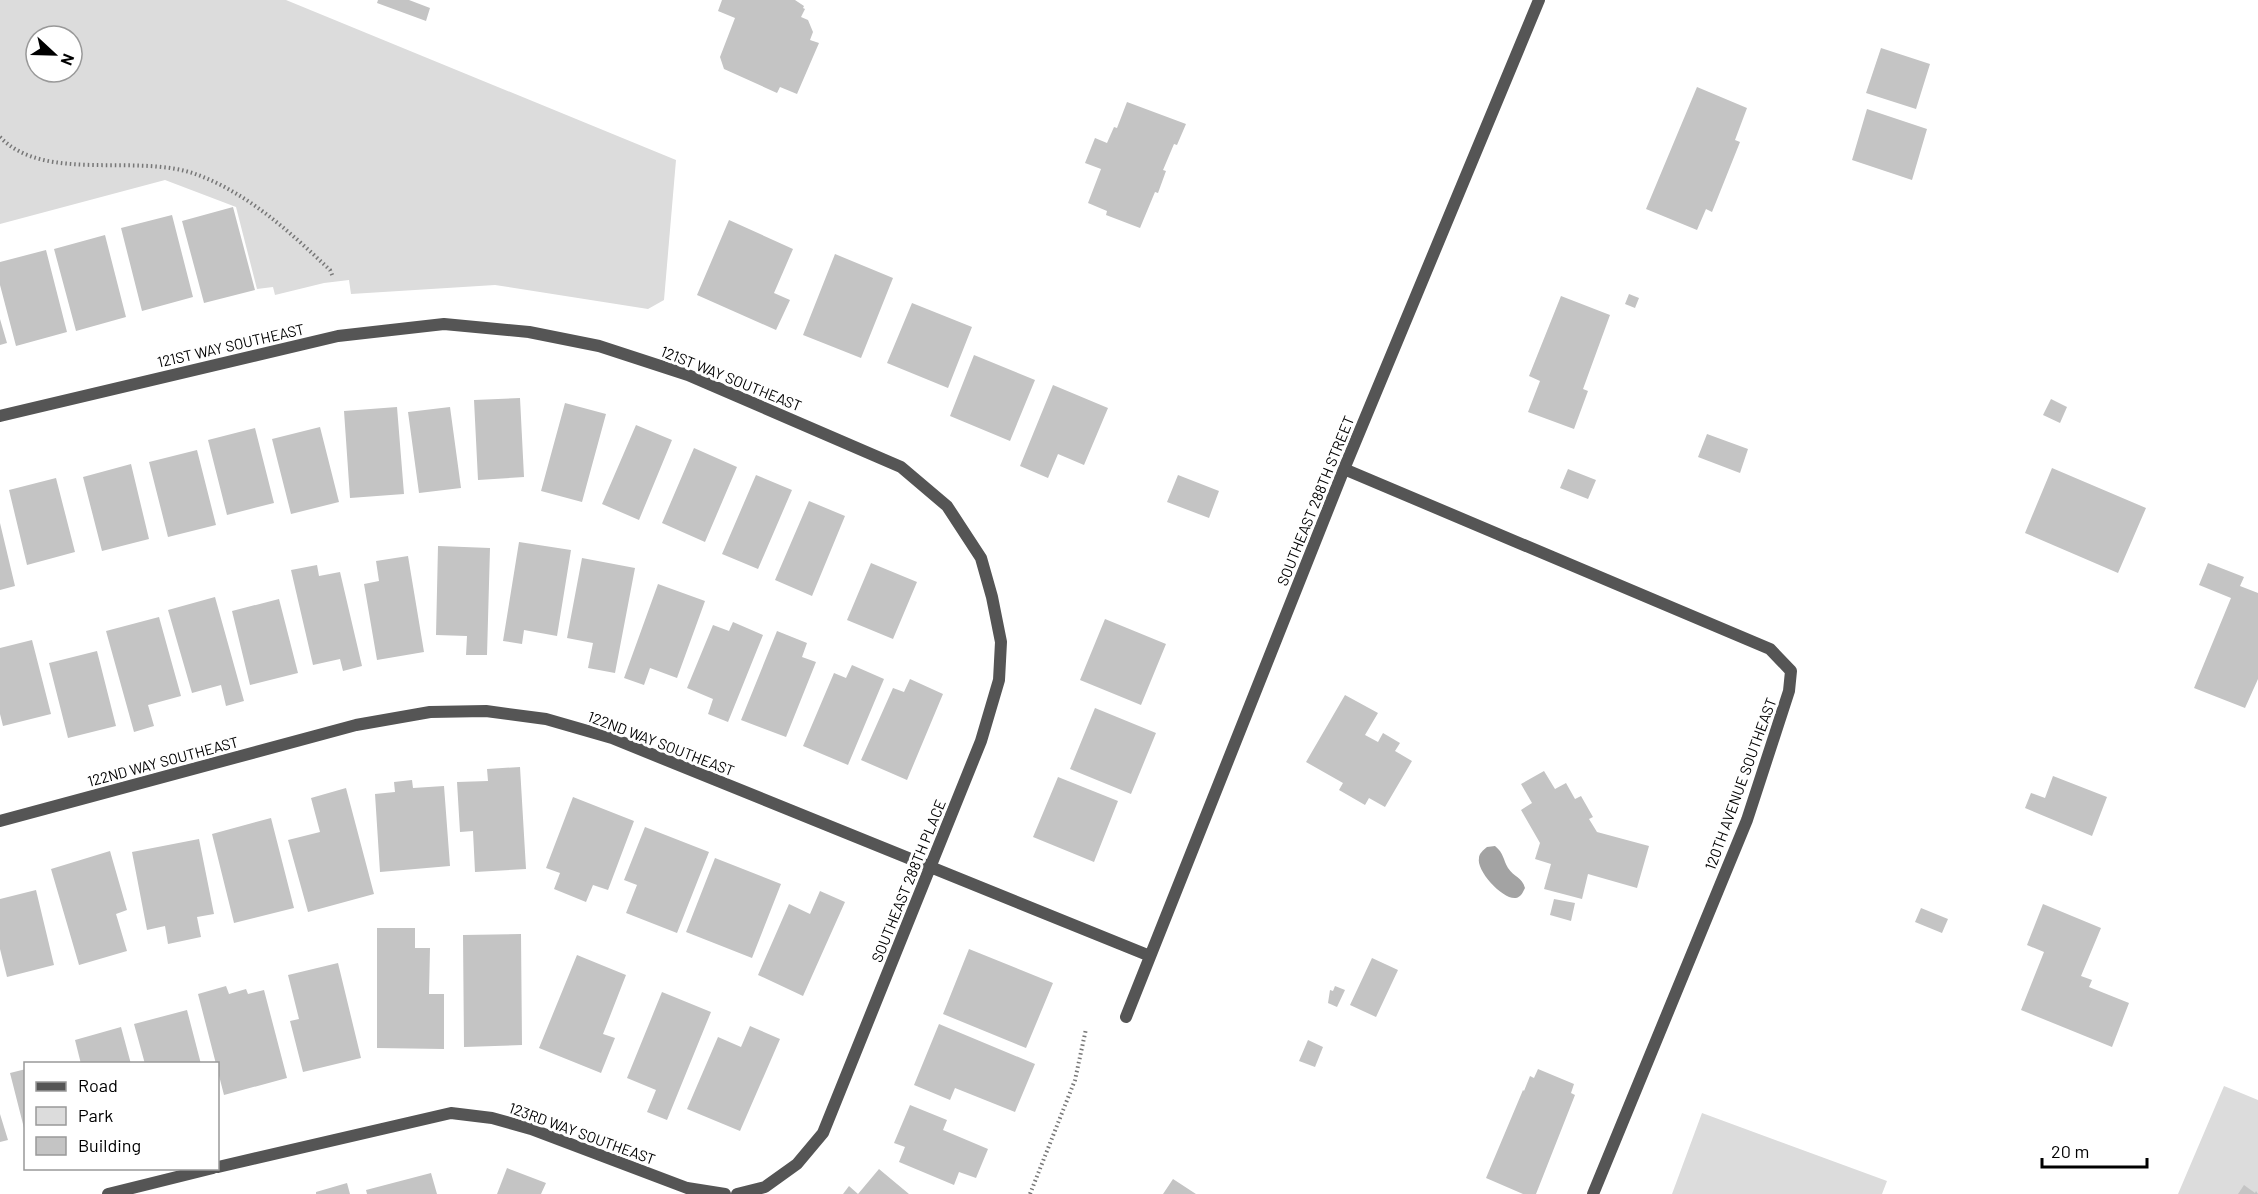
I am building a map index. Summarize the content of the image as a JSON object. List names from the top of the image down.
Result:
{
  "streets": {
    "street": [
      "121ST WAY SOUTHEAST",
      "SOUTHEAST 288TH STREET",
      "122ND WAY SOUTHEAST",
      "120TH AVENUE SOUTHEAST",
      "SOUTHEAST 288TH PLACE",
      "123RD WAY SOUTHEAST"
    ]
  },
  "crossings": [
    ["121ST WAY SOUTHEAST", "SOUTHEAST 288TH PLACE"],
    ["SOUTHEAST 288TH STREET", "122ND WAY SOUTHEAST"],
    ["SOUTHEAST 288TH STREET", "120TH AVENUE SOUTHEAST"],
    ["122ND WAY SOUTHEAST", "SOUTHEAST 288TH PLACE"]
  ],
  "legend": ["Road", "Park", "Building"],
  "scale_bar": "20 m",
  "north": "right"
}
